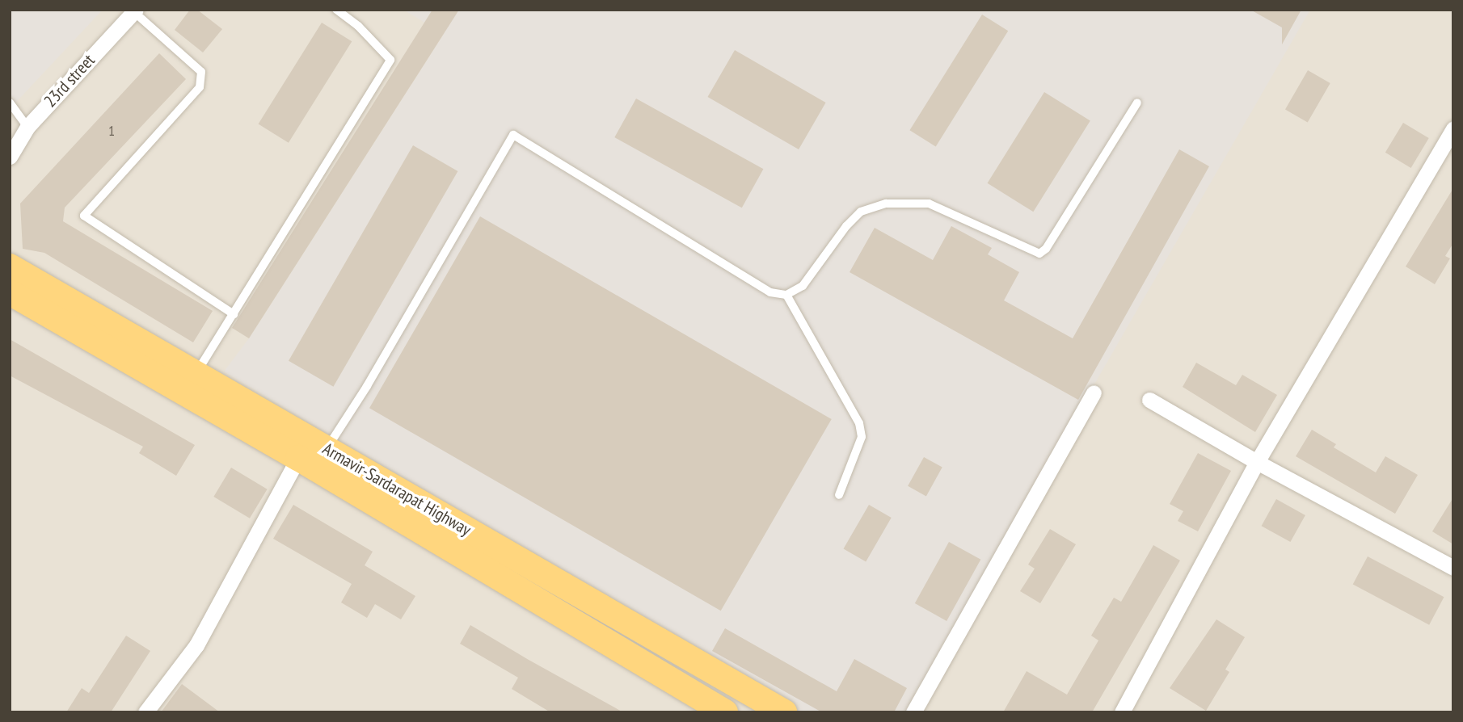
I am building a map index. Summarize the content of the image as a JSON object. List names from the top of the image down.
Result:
{
  "streets": {
    "highway": ["Armavir-Sardarapat Highway"],
    "street": ["23rd street"]
  },
  "house_numbers": ["1"]
}
